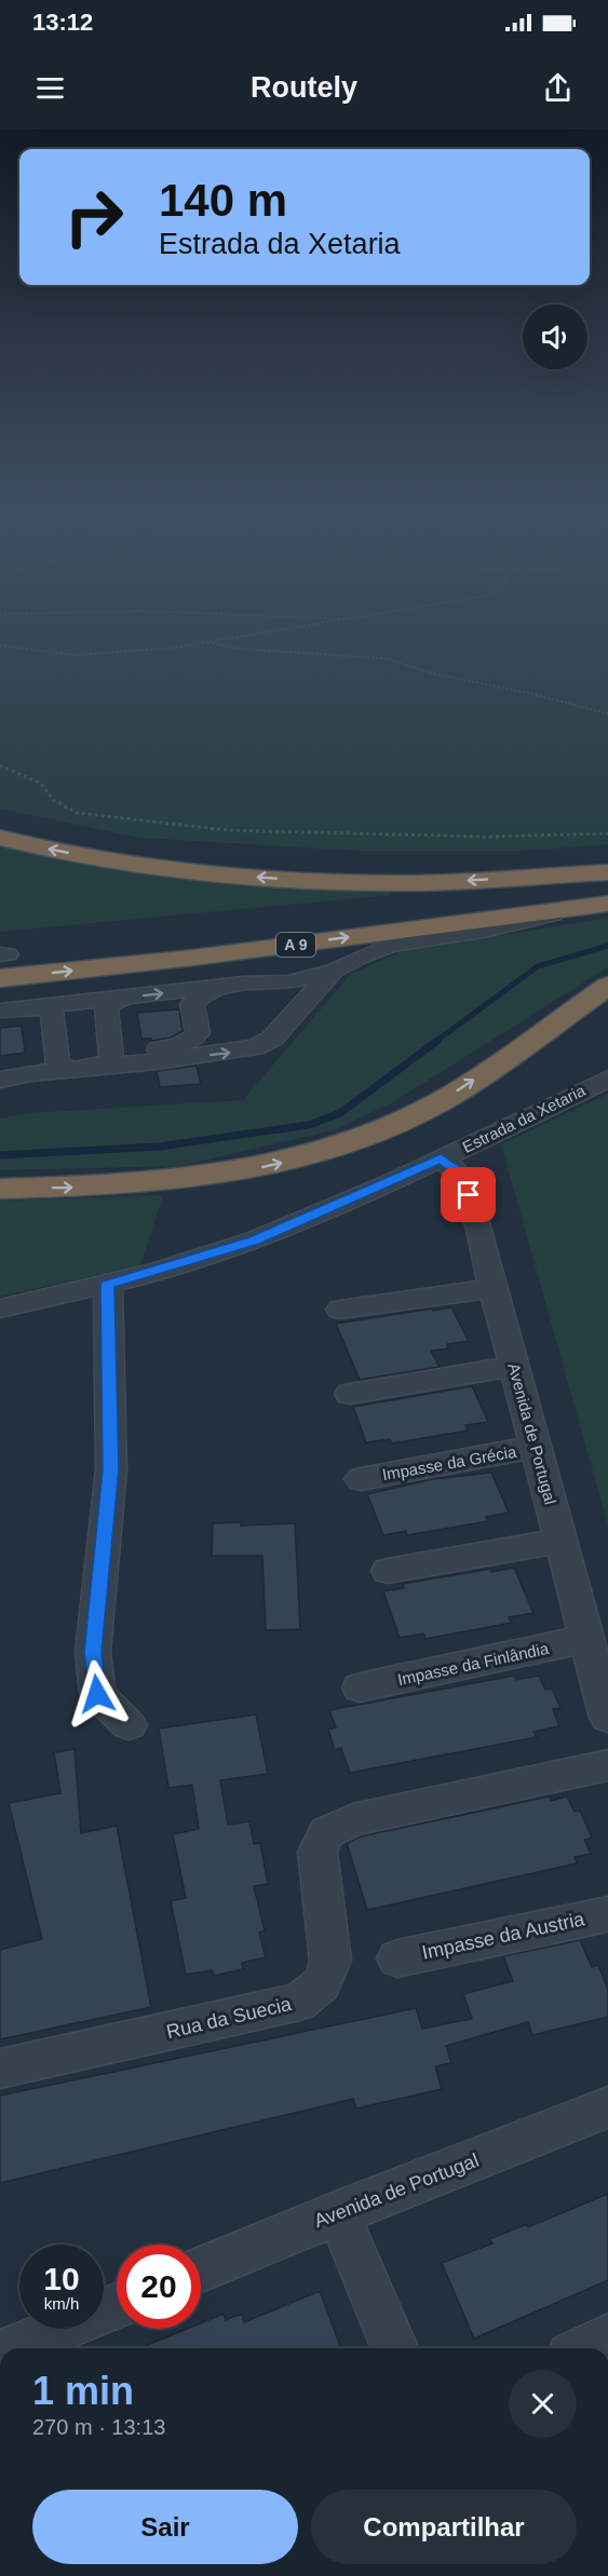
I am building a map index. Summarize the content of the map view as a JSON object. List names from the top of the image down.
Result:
{
  "streets": {
    "highway": ["A 9"],
    "street": [
      "Estrada da Xetaria",
      "Avenida de Portugal",
      "Impasse da Grécia",
      "Impasse da Finlândia",
      "Impasse da Austria",
      "Rua da Suecia"
    ]
  },
  "crossings": [
    ["Estrada da Xetaria", "Avenida de Portugal"],
    ["Avenida de Portugal", "Impasse da Grécia"],
    ["Avenida de Portugal", "Impasse da Finlândia"]
  ],
  "page": {
    "status": "13:12",
    "header": "Routely",
    "turn": ["140 m", "Estrada da Xetaria"],
    "speed": "10 km/h",
    "limit": "20",
    "heading": ["1 min", "270 m · 13:13"],
    "buttons": ["Sair", "Compartilhar"]
  }
}
